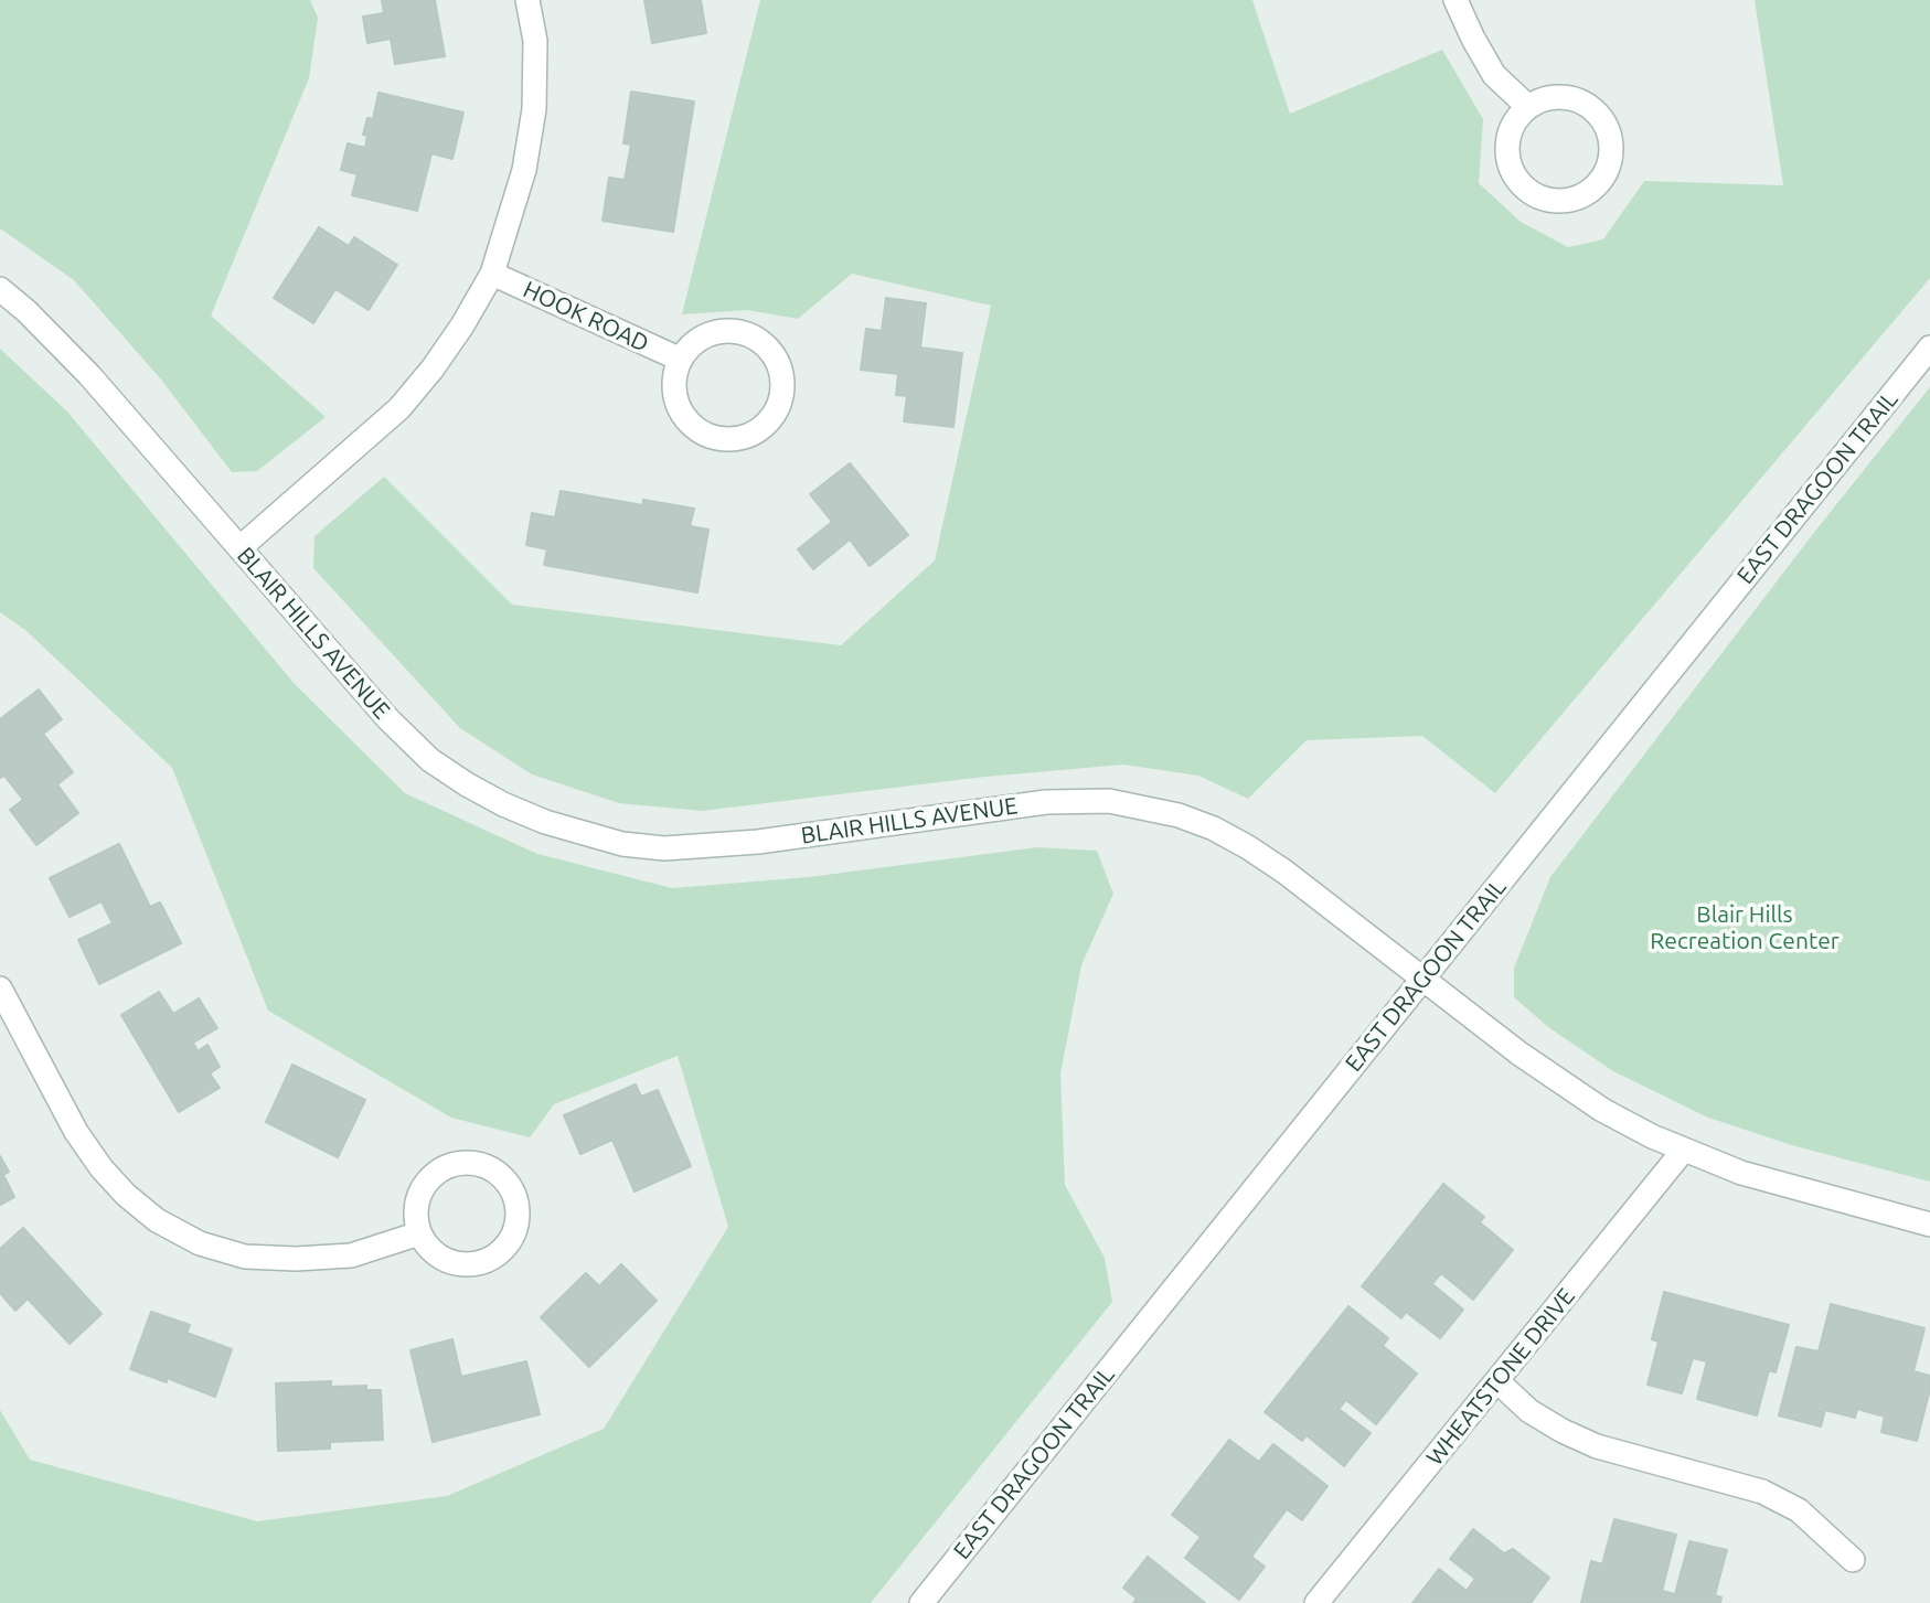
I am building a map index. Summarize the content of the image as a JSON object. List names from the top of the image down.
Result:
{
  "streets": {
    "street": [
      "HOOK ROAD",
      "EAST DRAGOON TRAIL",
      "BLAIR HILLS AVENUE",
      "WHEATSTONE DRIVE"
    ]
  },
  "crossings": [
    ["EAST DRAGOON TRAIL", "BLAIR HILLS AVENUE"],
    ["BLAIR HILLS AVENUE", "WHEATSTONE DRIVE"]
  ],
  "parks": ["Blair Hills Recreation Center"]
}
